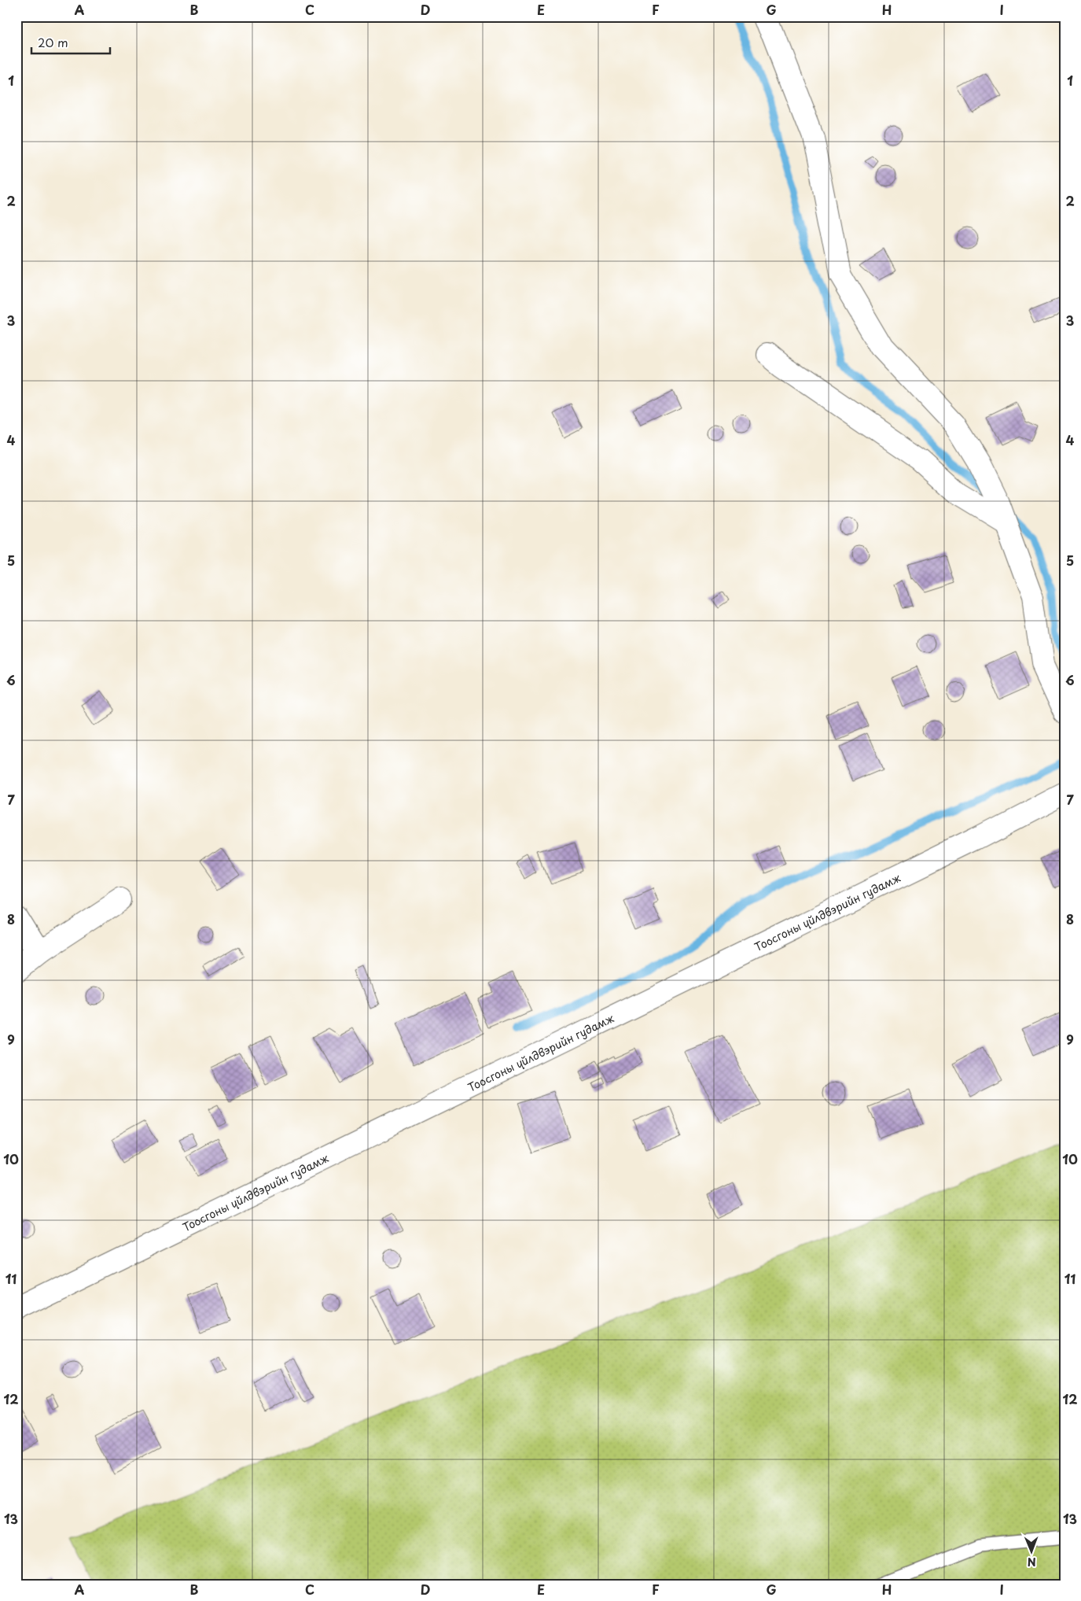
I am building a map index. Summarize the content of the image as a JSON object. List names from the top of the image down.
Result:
{
  "streets": {
    "street": ["Тоосгоны үйлдвэрийн гудамж"]
  },
  "scale_bar": "20 m",
  "north": "bottom",
  "grid": {
    "columns": [
      "A",
      "B",
      "C",
      "D",
      "E",
      "F",
      "G",
      "H",
      "I"
    ],
    "rows": [
      "1",
      "2",
      "3",
      "4",
      "5",
      "6",
      "7",
      "8",
      "9",
      "10",
      "11",
      "12",
      "13"
    ]
  }
}
